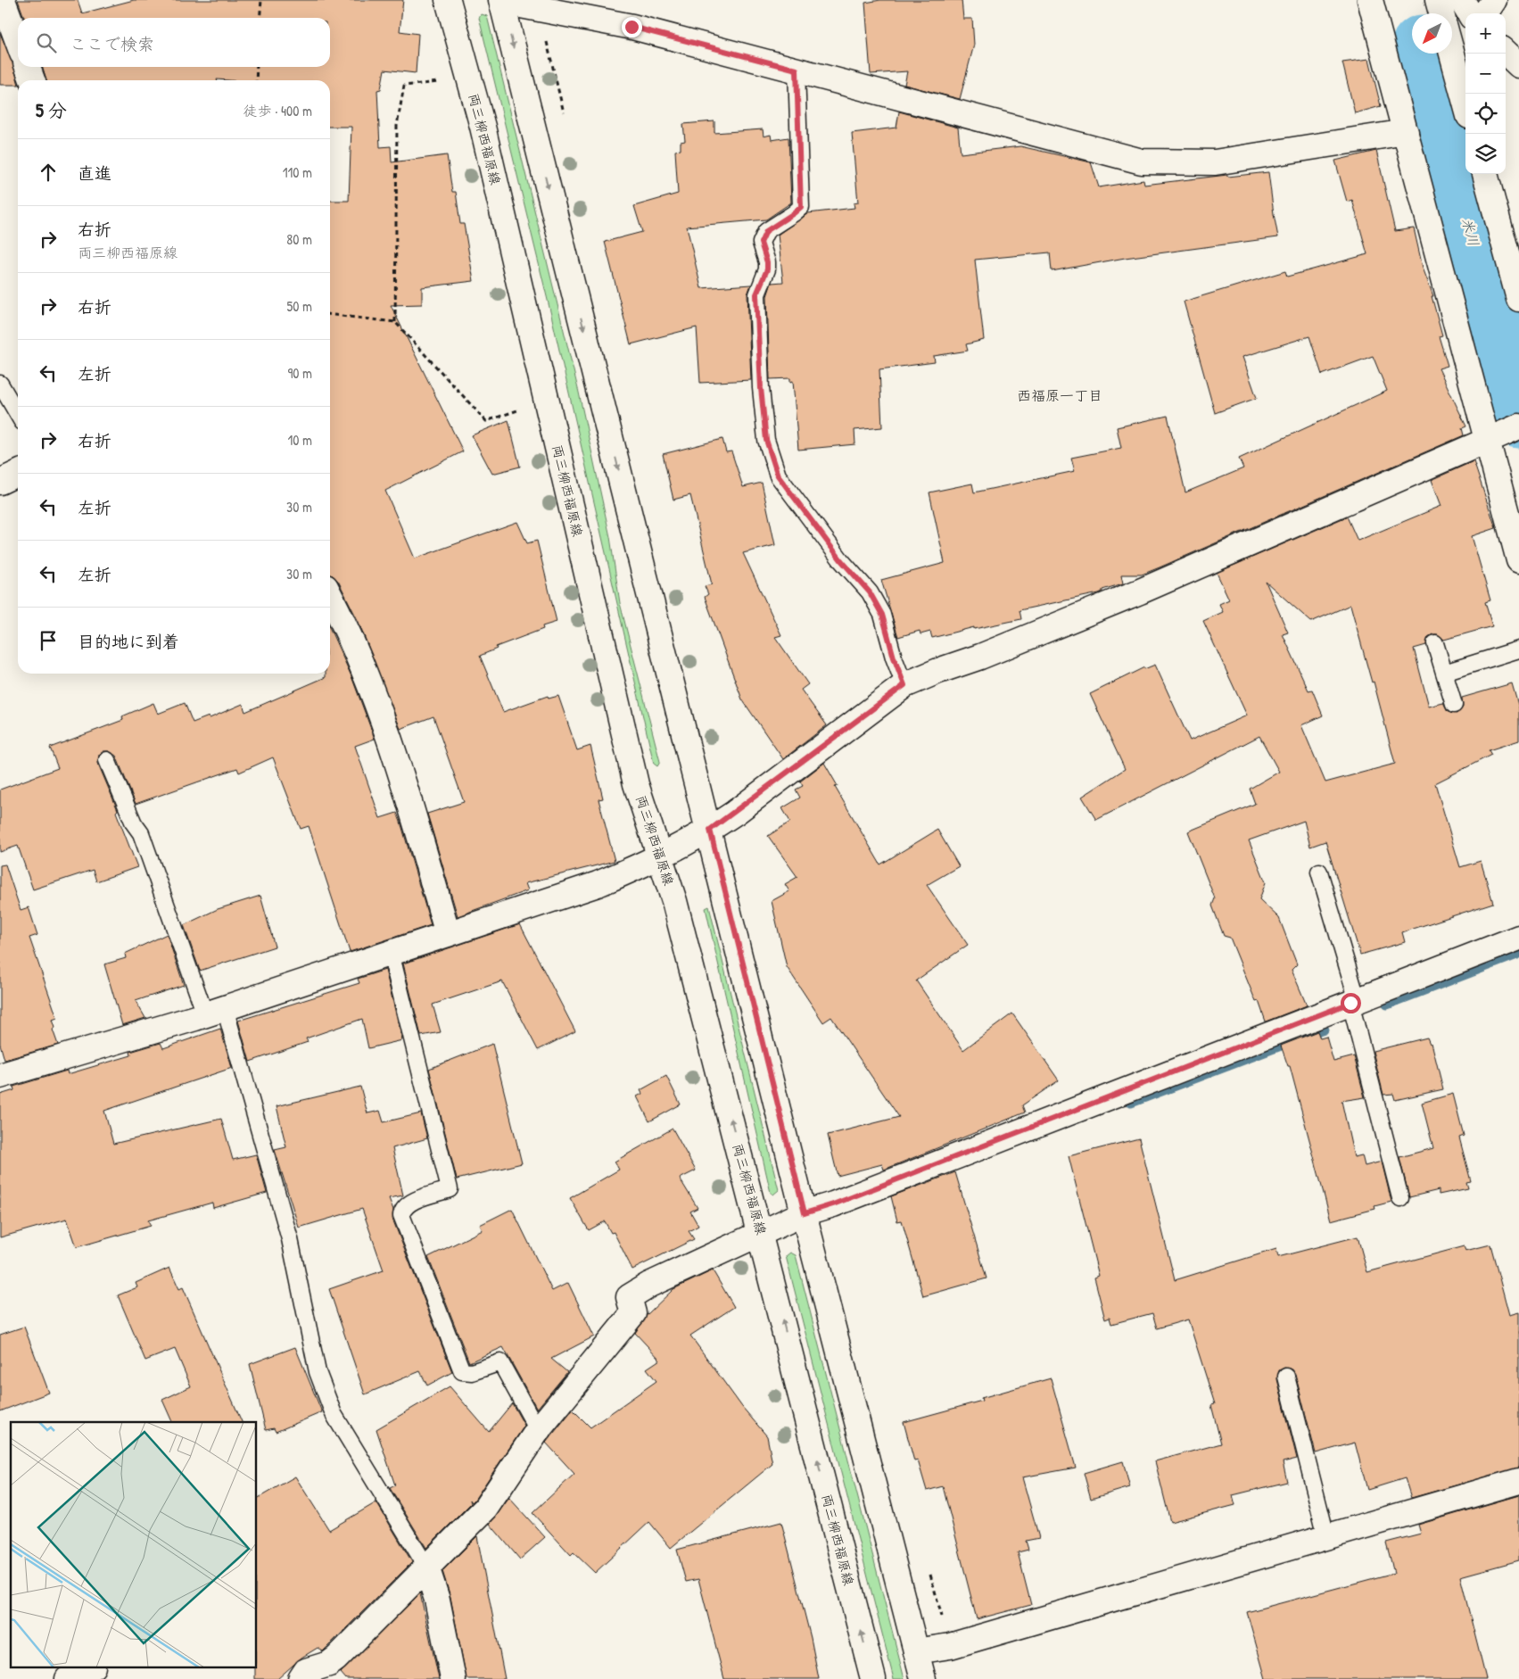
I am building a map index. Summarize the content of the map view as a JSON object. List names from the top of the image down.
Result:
{
  "streets": {
    "street": ["両三柳西福原線"]
  },
  "districts": ["西福原一丁目"],
  "water": ["米川"],
  "north": "bottom left",
  "page": {
    "map_buttons": ["+", "−"],
    "search": "ここで検索",
    "heading": ["5 分", "徒歩 · 400 m"],
    "list": [
      ["直進", "110 m"],
      ["右折", "両三柳西福原線", "80 m"],
      ["右折", "50 m"],
      ["左折", "90 m"],
      ["右折", "10 m"],
      ["左折", "30 m"],
      ["左折", "30 m"],
      "目的地に到着"
    ]
  }
}
